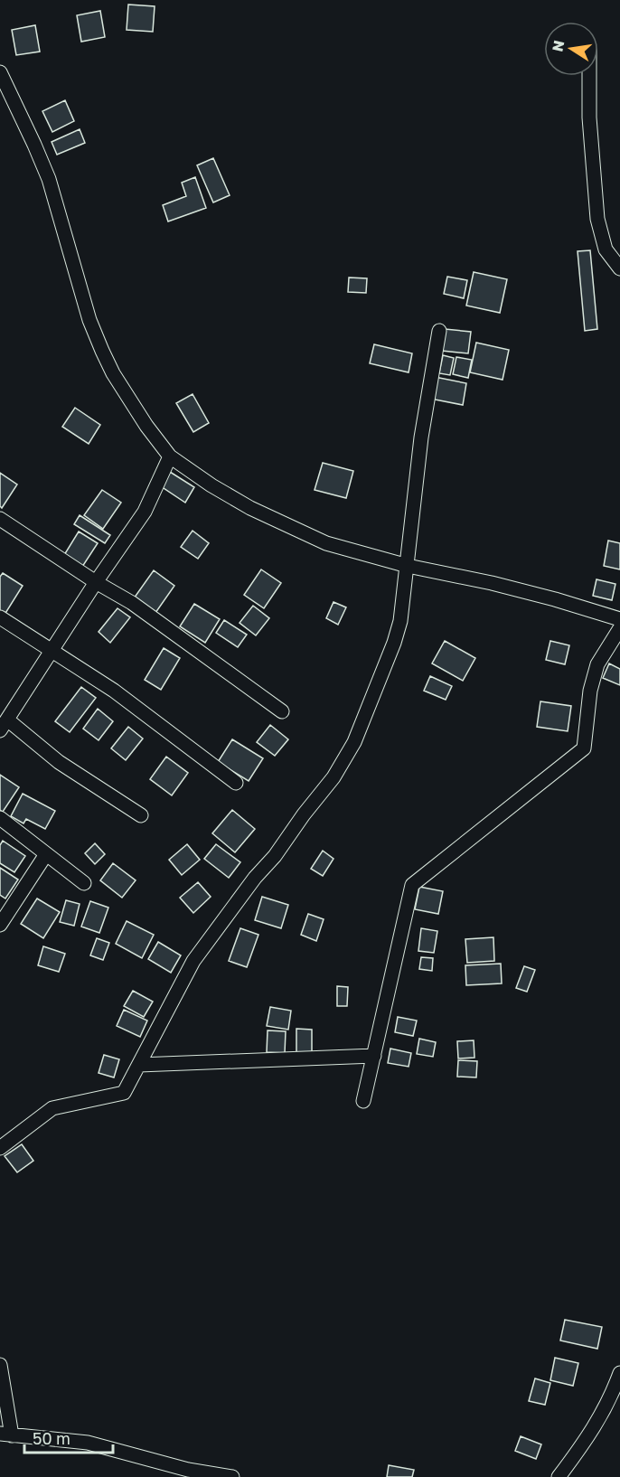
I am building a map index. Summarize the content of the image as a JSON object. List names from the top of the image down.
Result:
{
  "scale_bar": "50 m",
  "north": "left"
}
